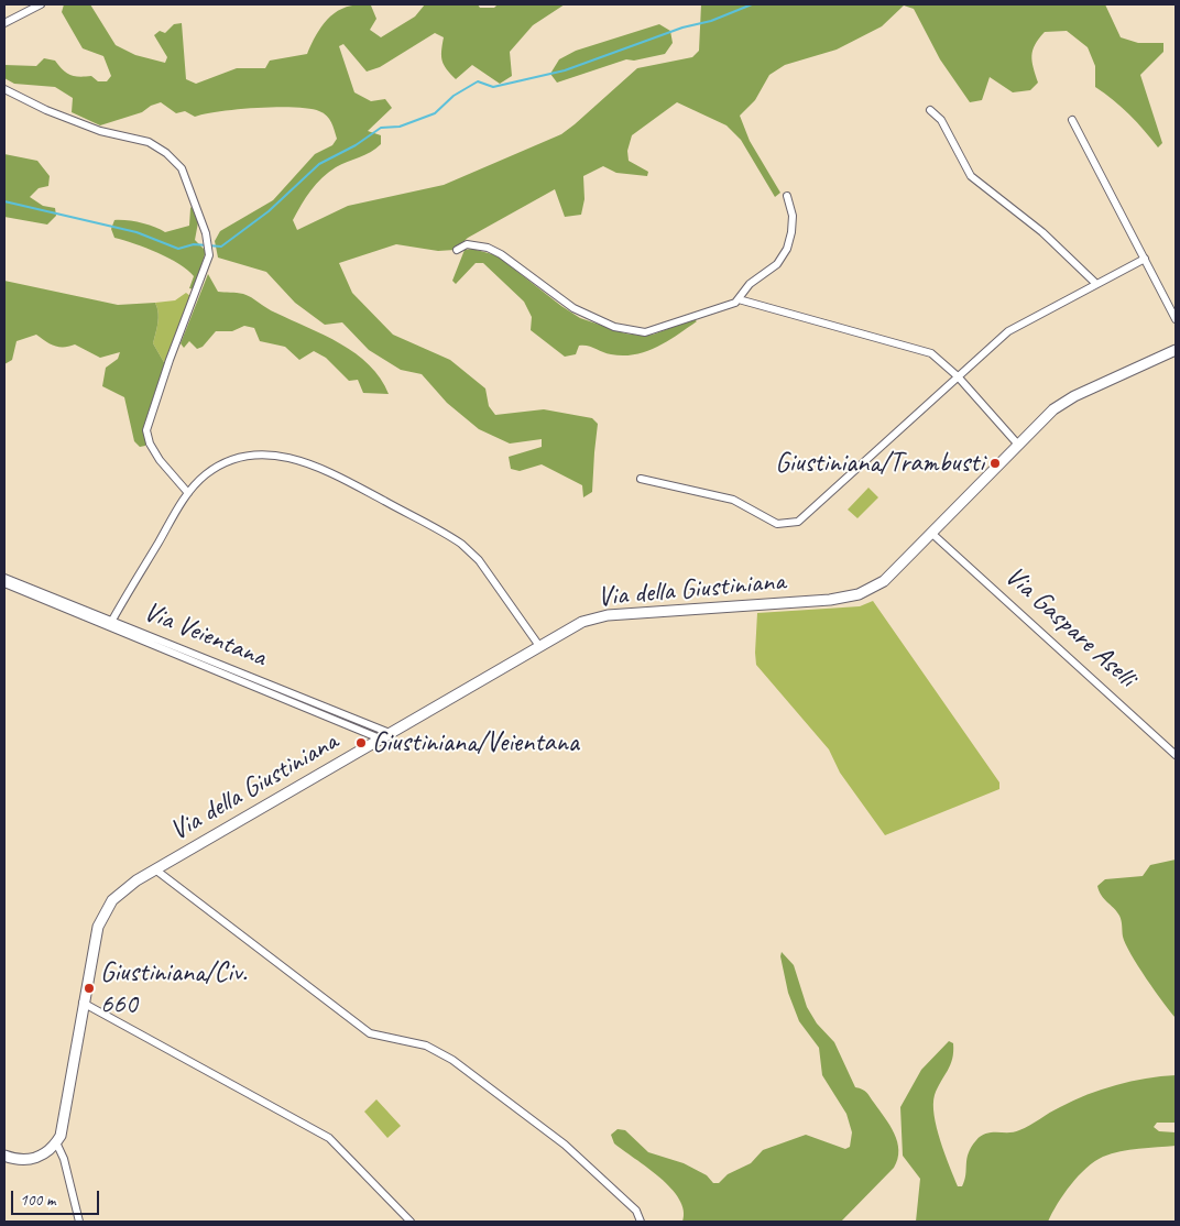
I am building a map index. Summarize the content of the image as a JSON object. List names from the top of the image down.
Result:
{
  "streets": {
    "street": ["Via della Giustiniana", "Via Gaspare Aselli", "Via Veientana"]
  },
  "crossings": [
    ["Via della Giustiniana", "Via Gaspare Aselli"],
    ["Via della Giustiniana", "Via Veientana"]
  ],
  "places": ["Giustiniana/Trambusti", "Giustiniana/Veientana", "Giustiniana/Civ. 660"],
  "scale_bar": "100 m"
}
